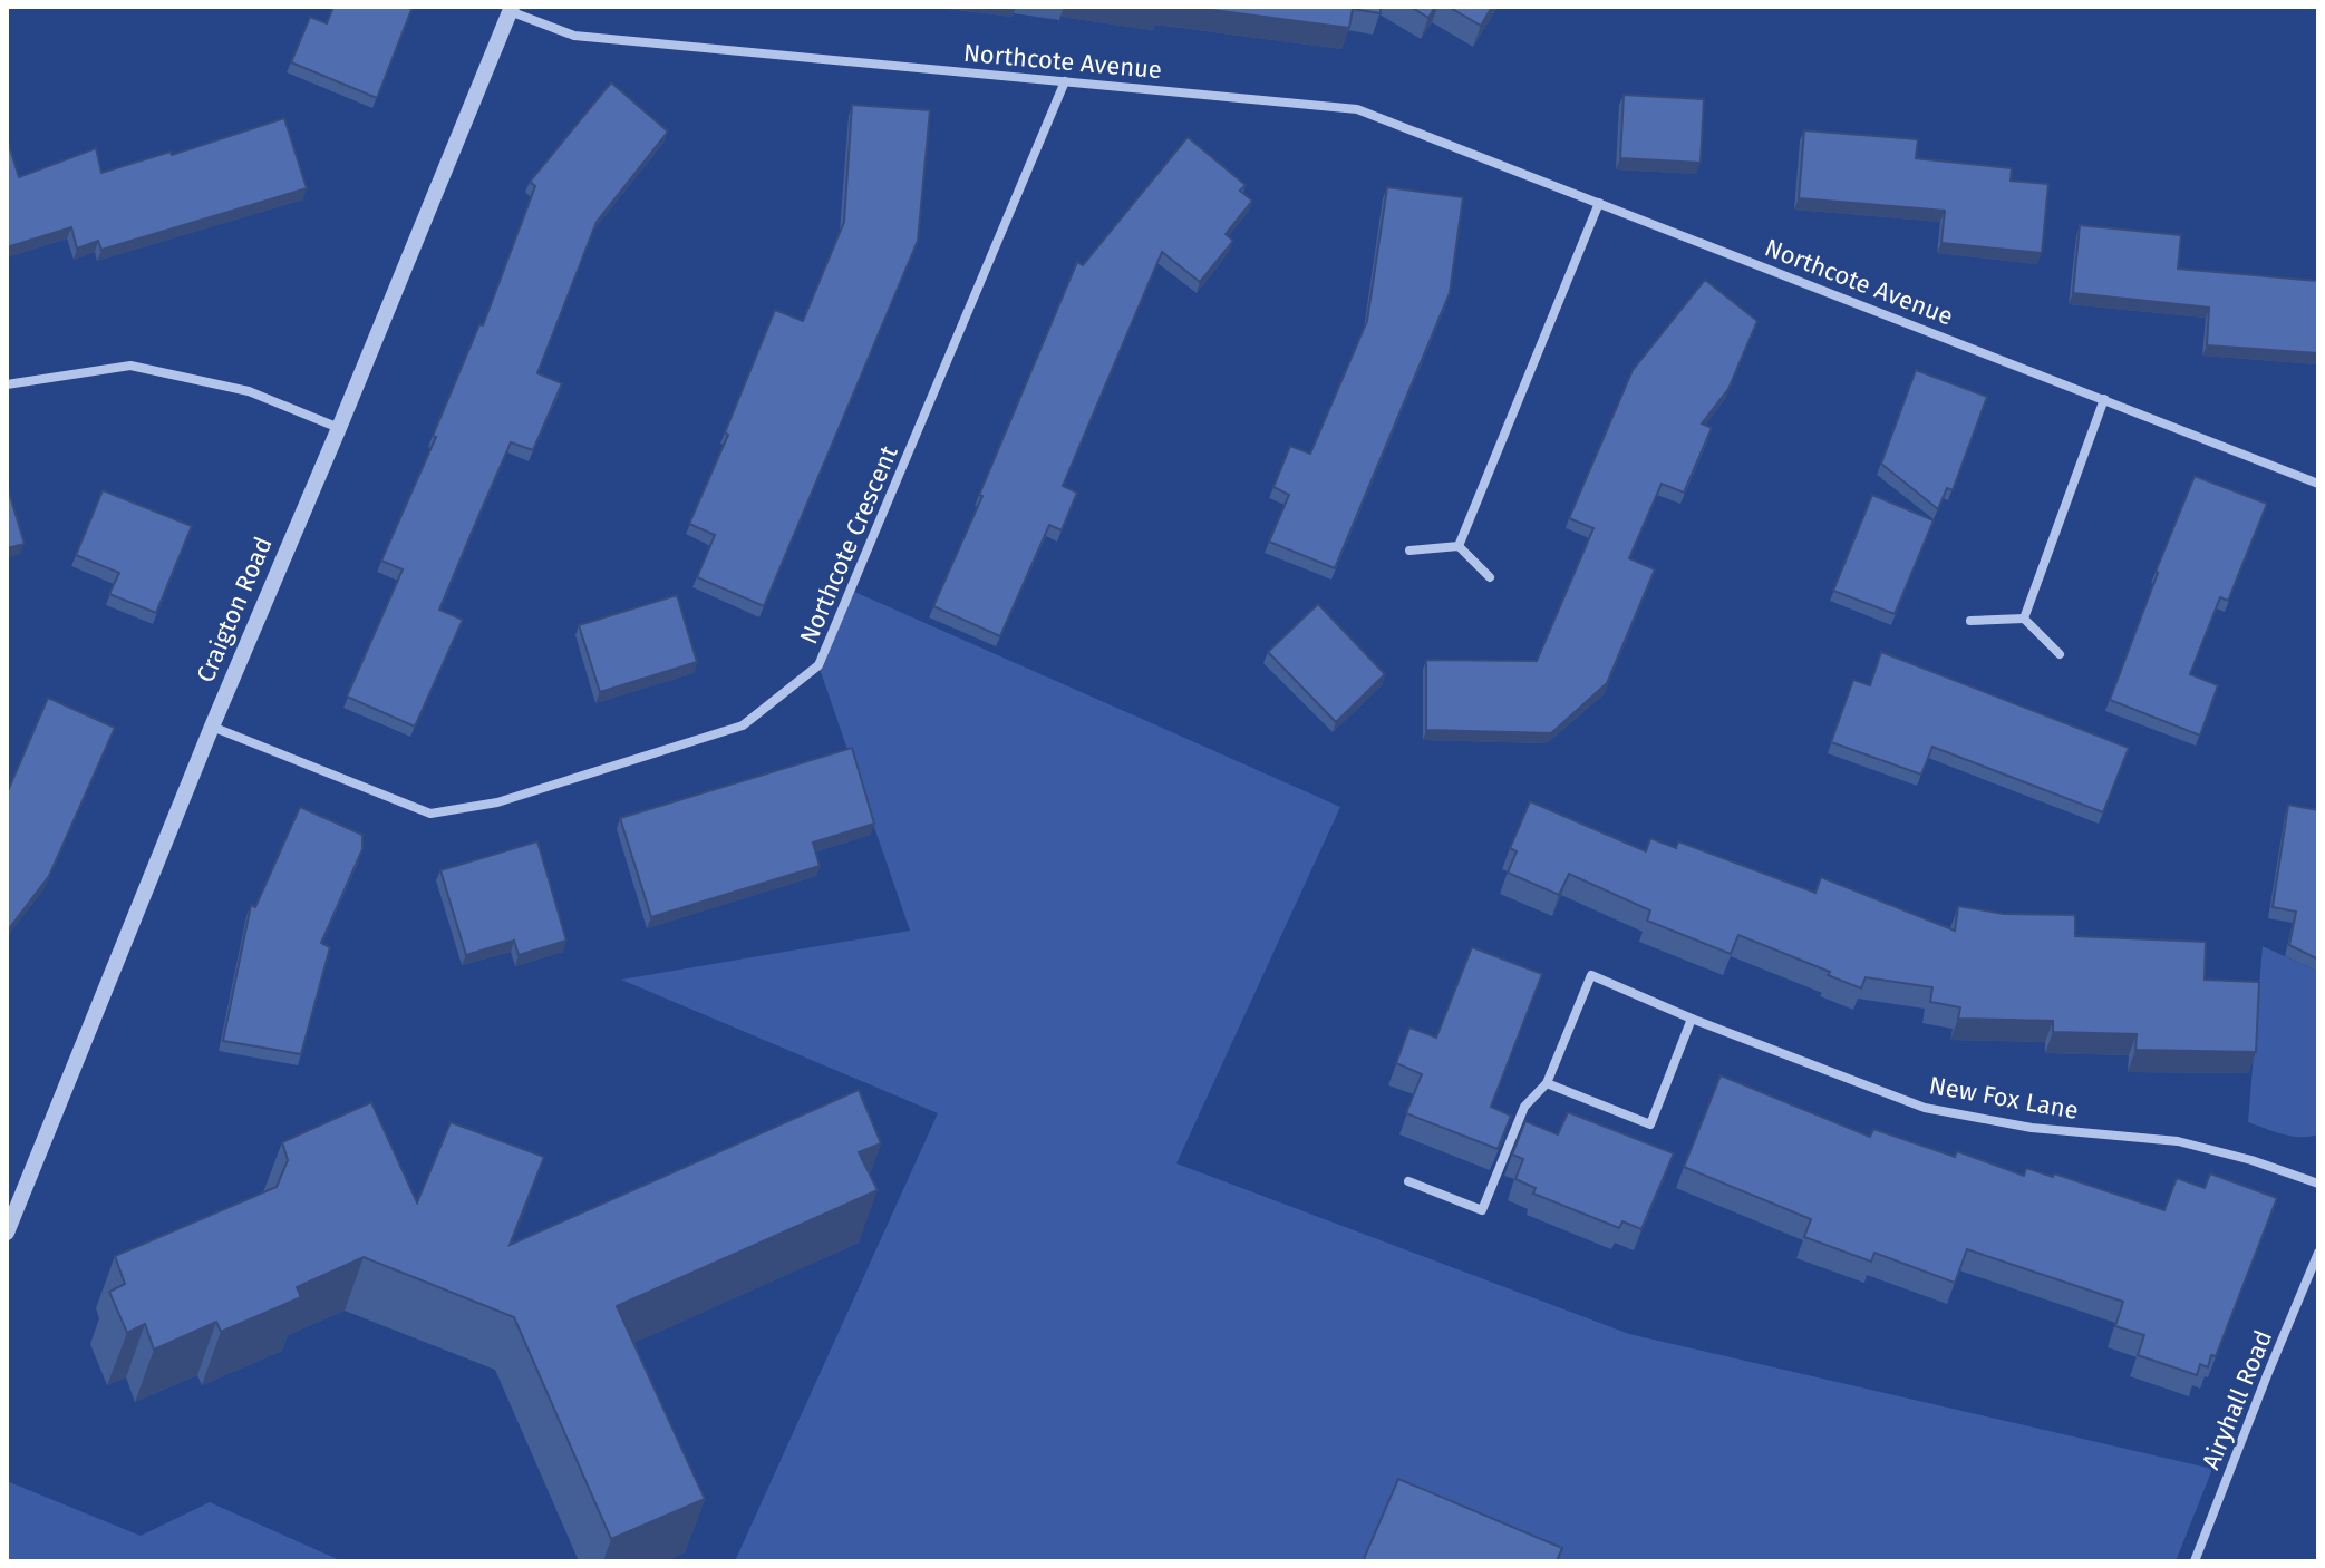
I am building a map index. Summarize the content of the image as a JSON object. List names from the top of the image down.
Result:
{
  "streets": {
    "street": [
      "Northcote Avenue",
      "Northcote Crescent",
      "Craigton Road",
      "New Fox Lane",
      "Airyhall Road"
    ]
  },
  "crossings": [
    ["Northcote Avenue", "Northcote Crescent"],
    ["Northcote Avenue", "Craigton Road"],
    ["Northcote Crescent", "Craigton Road"]
  ]
}
